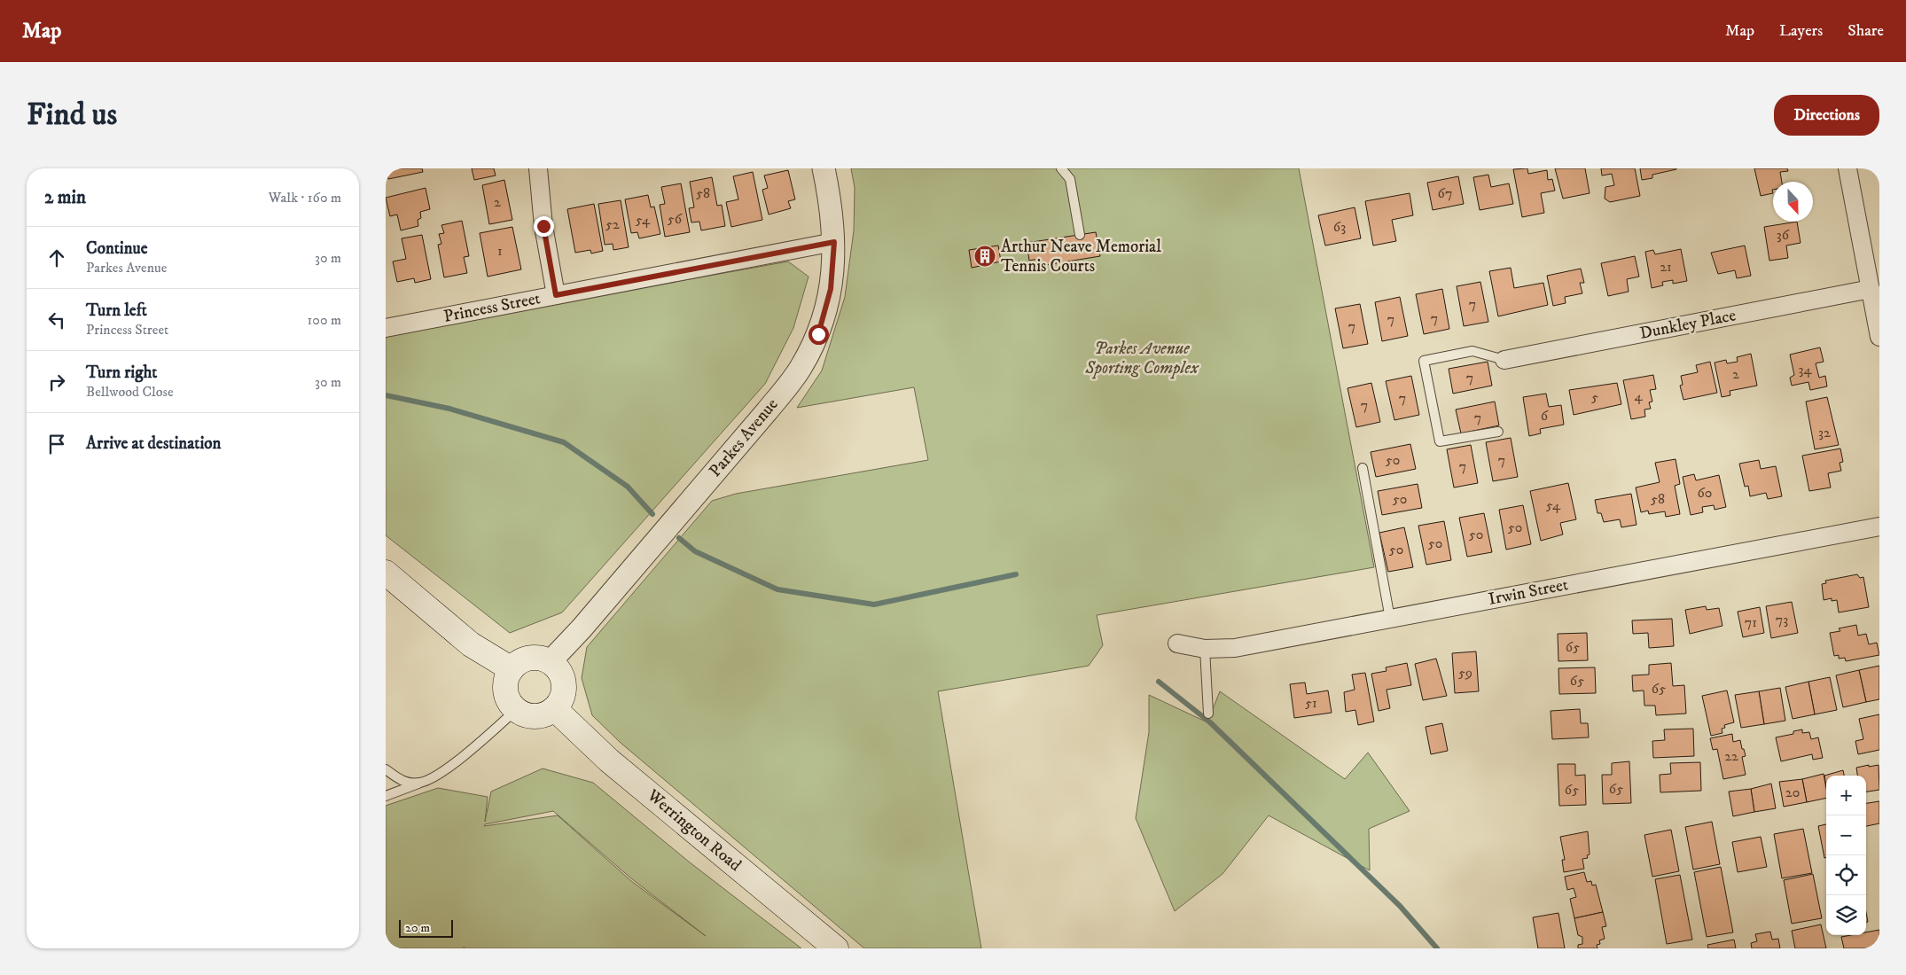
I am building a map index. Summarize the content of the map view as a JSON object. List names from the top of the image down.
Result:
{
  "streets": {
    "main road": ["Werrington Road"],
    "street": [
      "Princess Street",
      "Dunkley Place",
      "Parkes Avenue",
      "Irwin Street"
    ]
  },
  "crossings": [
    ["Princess Street", "Parkes Avenue"],
    ["Parkes Avenue", "Werrington Road"]
  ],
  "parks": ["Parkes Avenue Sporting Complex"],
  "places": {
    "building": ["Arthur Neave Memorial Tennis Courts"]
  },
  "house_numbers": [
    "58",
    "67",
    "2",
    "56",
    "54",
    "52",
    "63",
    "36",
    "1",
    "21",
    "7",
    "7",
    "7",
    "7",
    "34",
    "2",
    "7",
    "4",
    "5",
    "7",
    "7",
    "6",
    "7",
    "32",
    "50",
    "7",
    "7",
    "60",
    "50",
    "58",
    "54",
    "50",
    "50",
    "50",
    "50",
    "73",
    "71",
    "65",
    "59",
    "65",
    "65",
    "51",
    "22",
    "65",
    "65",
    "20"
  ],
  "scale_bar": "20 m",
  "north": "bottom",
  "page": {
    "header": "Map",
    "nav": ["Map", "Layers", "Share"],
    "buttons": "Directions",
    "title": "Find us",
    "heading": ["2 min", "Walk · 160 m"],
    "list": [
      ["Continue", "Parkes Avenue", "30 m"],
      ["Turn left", "Princess Street", "100 m"],
      ["Turn right", "Bellwood Close", "30 m"],
      "Arrive at destination"
    ],
    "map_buttons": ["+", "−"],
    "scale": "20 m"
  }
}
